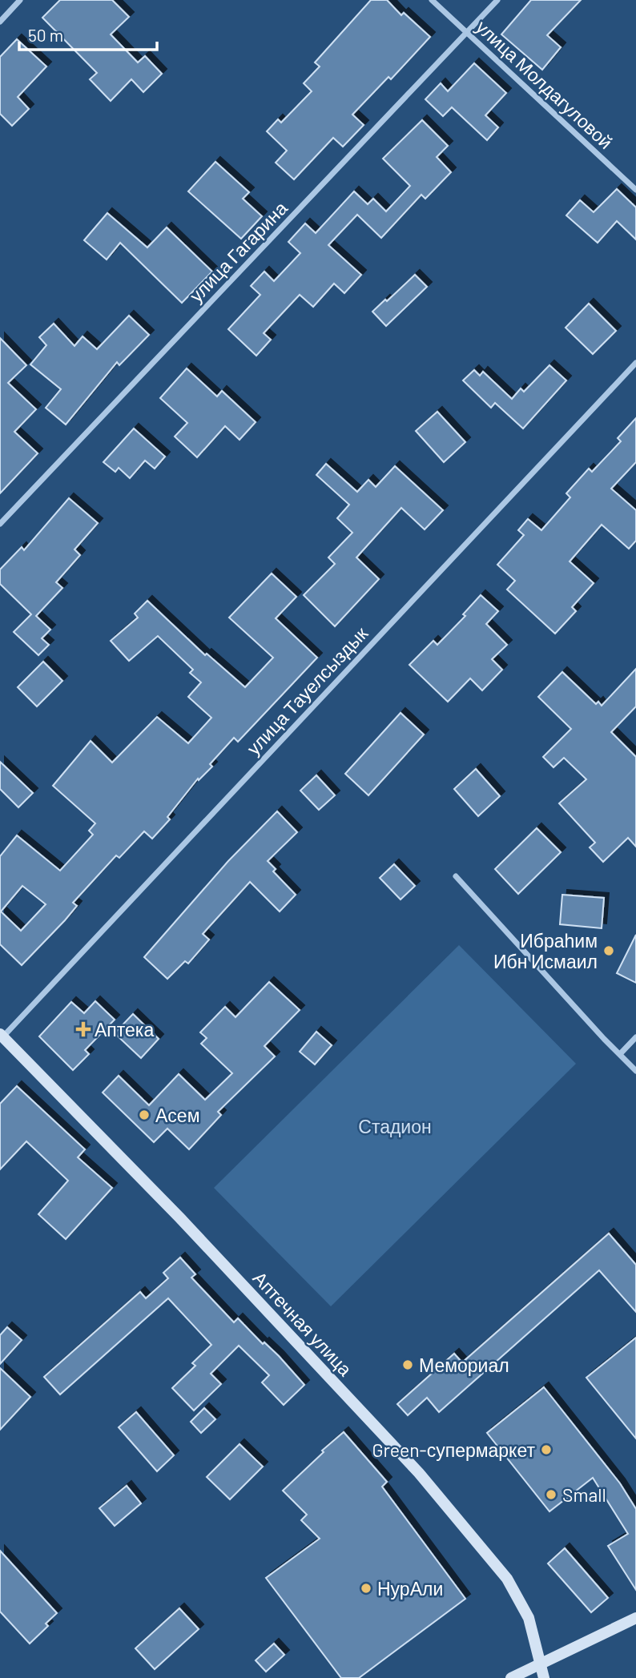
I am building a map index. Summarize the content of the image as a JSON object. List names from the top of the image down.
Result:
{
  "streets": {
    "main road": ["Аптечная улица"],
    "street": ["улица Молдагуловой", "улица Гагарина", "улица Тауелсыздык"]
  },
  "crossings": [
    ["улица Молдагуловой", "улица Гагарина"],
    ["улица Тауелсыздык", "Аптечная улица"]
  ],
  "parks": ["Стадион"],
  "places": {
    "other": [
      "Ибраһим Ибн Исмаил",
      "Асем",
      "Мемориал",
      "Green-супермаркет",
      "Small",
      "НурАли"
    ],
    "health": ["Аптека"]
  },
  "scale_bar": "50 m"
}
